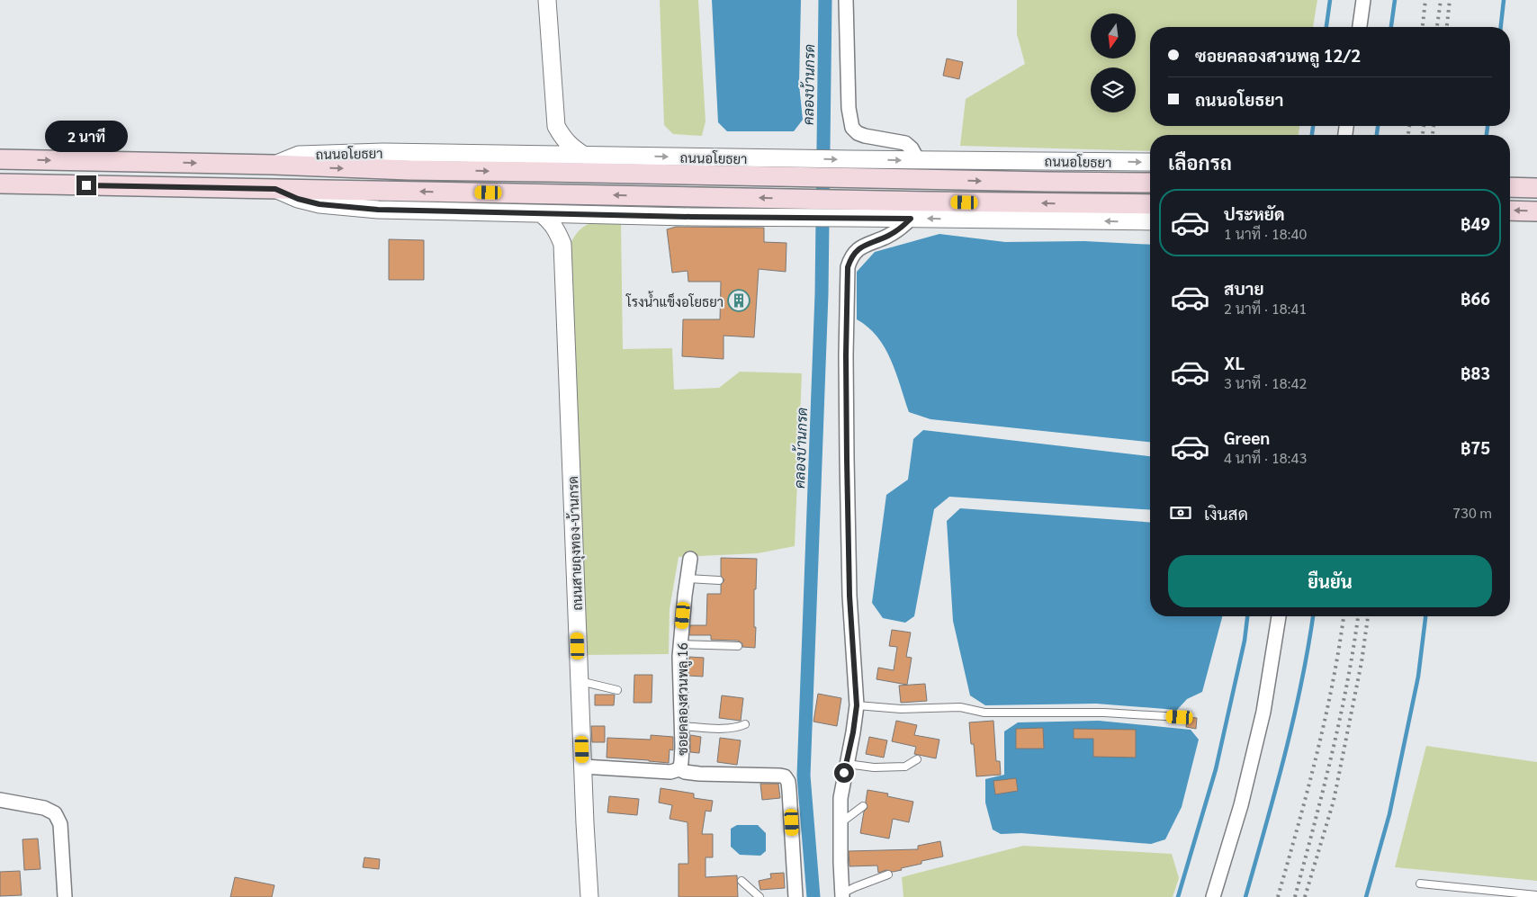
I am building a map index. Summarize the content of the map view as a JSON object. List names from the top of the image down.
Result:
{
  "streets": {
    "main road": ["ถนนอโยธยา"],
    "street": ["ถนนสายถุงทอง-บ้านกรด", "ซอยคลองสวนพลู 16"]
  },
  "crossings": [
    ["ถนนสายถุงทอง-บ้านกรด", "ซอยคลองสวนพลู 16"]
  ],
  "water": ["คลองบ้านกรด"],
  "places": {
    "building": ["โรงน้ำแข็งอโยธยา"]
  },
  "north": "bottom",
  "page": {
    "banner": ["ซอยคลองสวนพลู 12/2", "ถนนอโยธยา"],
    "bubble": "2 นาที",
    "heading": "เลือกรถ",
    "list": [
      {
        "name": "ประหยัด",
        "note": "1 นาที · 18:40",
        "value": "฿49"
      },
      {
        "name": "สบาย",
        "note": "2 นาที · 18:41",
        "value": "฿66"
      },
      {
        "name": "XL",
        "note": "3 นาที · 18:42",
        "value": "฿83"
      },
      {
        "name": "Green",
        "note": "4 นาที · 18:43",
        "value": "฿75"
      }
    ],
    "pay": ["เงินสด", "730 m"],
    "buttons": "ยืนยัน"
  }
}
